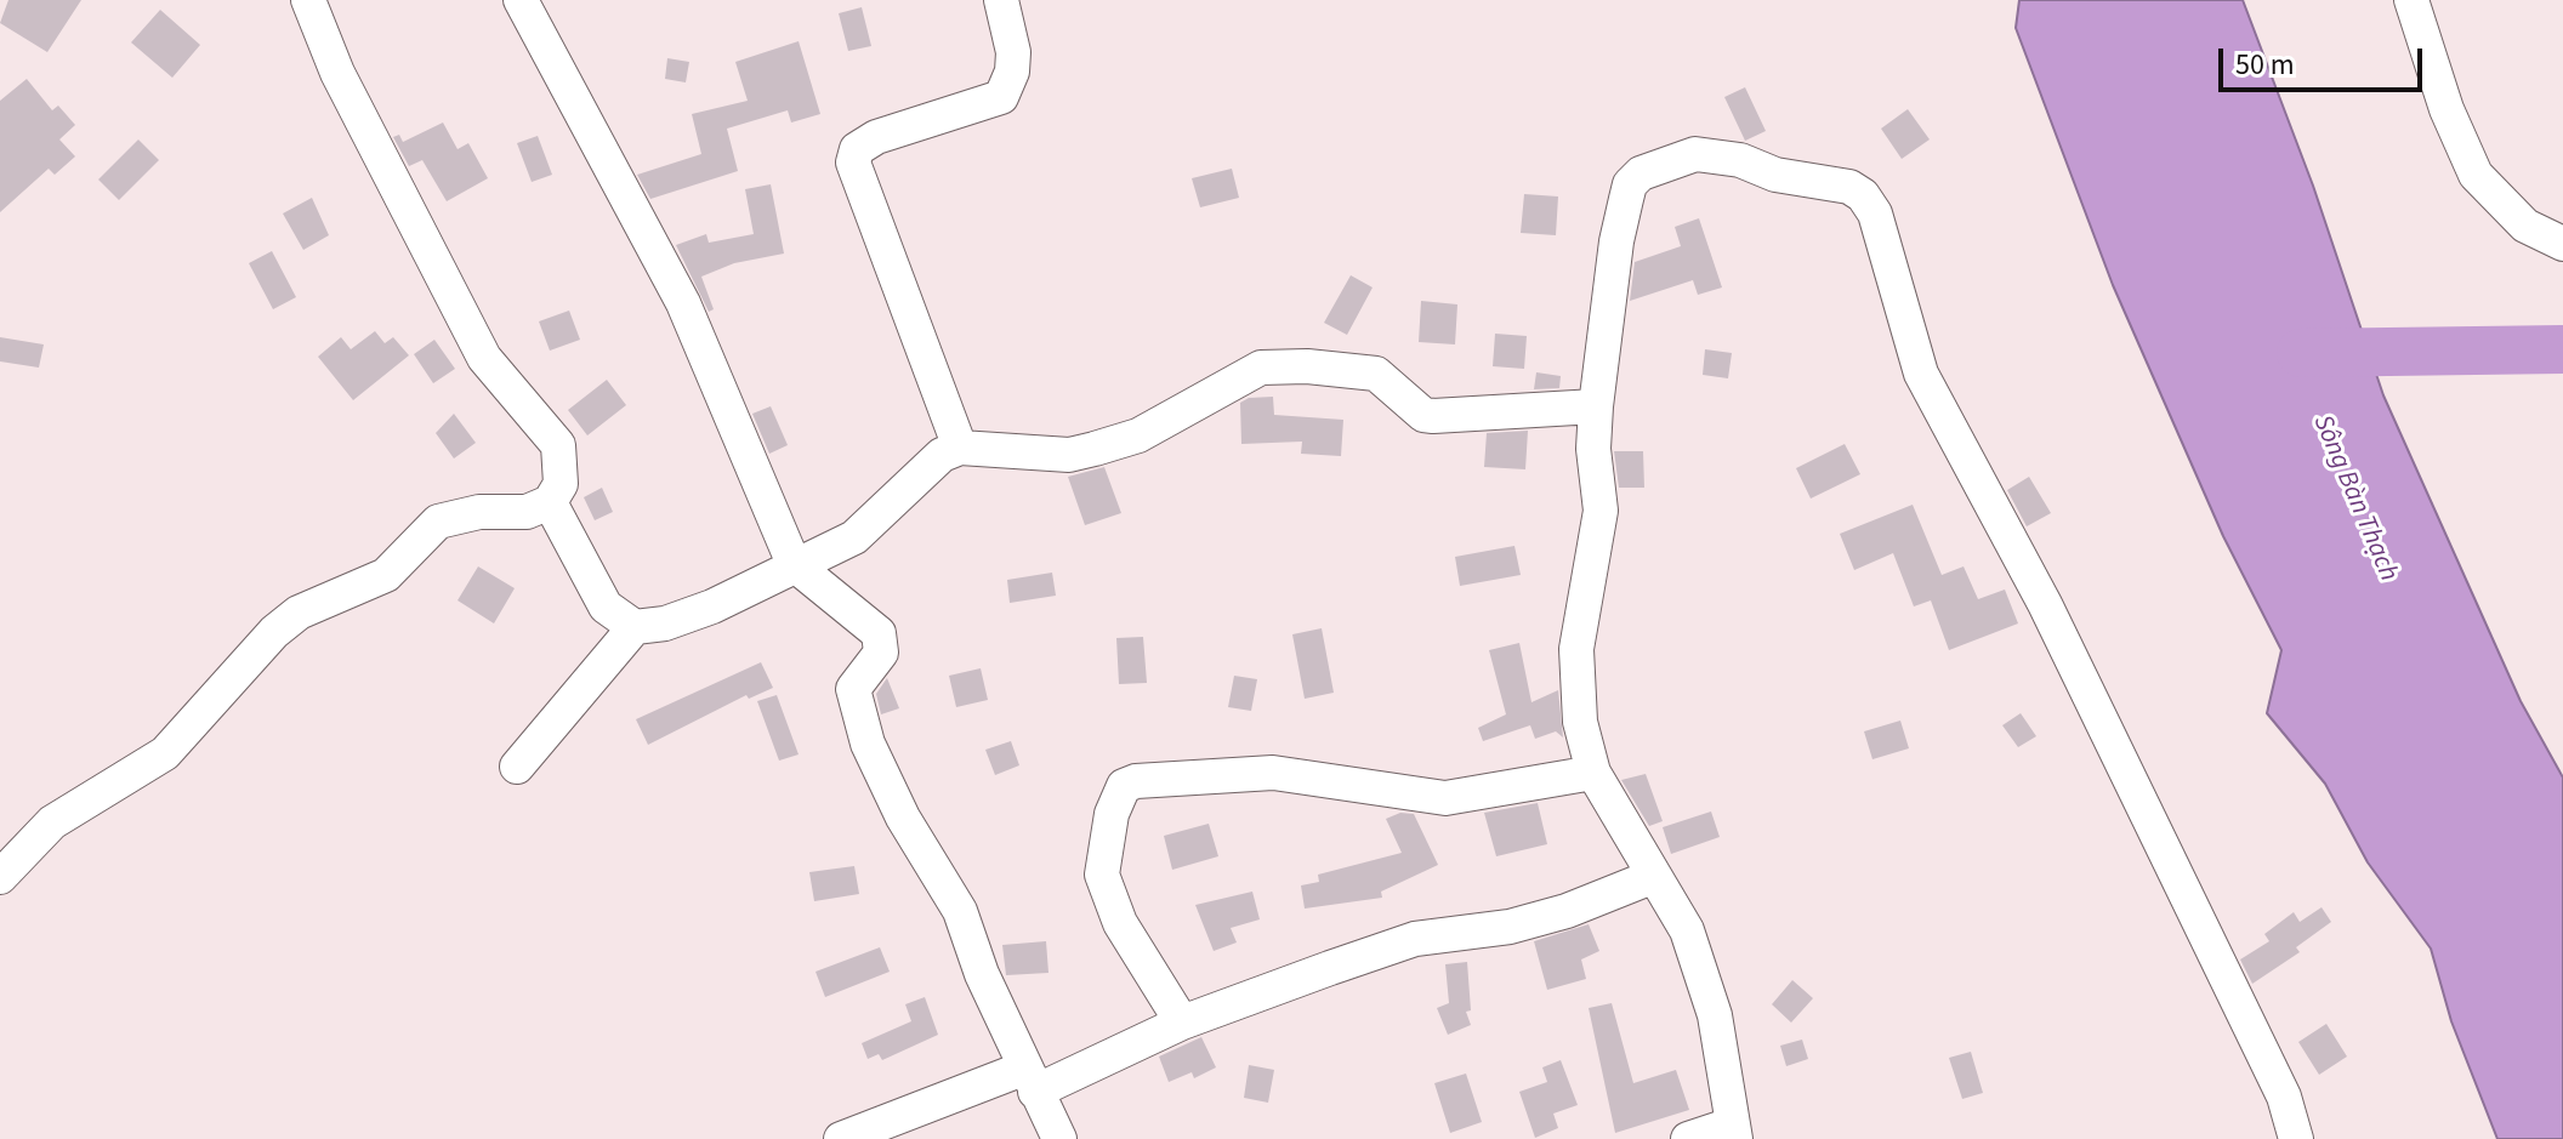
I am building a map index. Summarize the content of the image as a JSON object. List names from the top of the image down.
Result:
{
  "water": ["Sông Bàn Thạch"],
  "scale_bar": "50 m"
}
